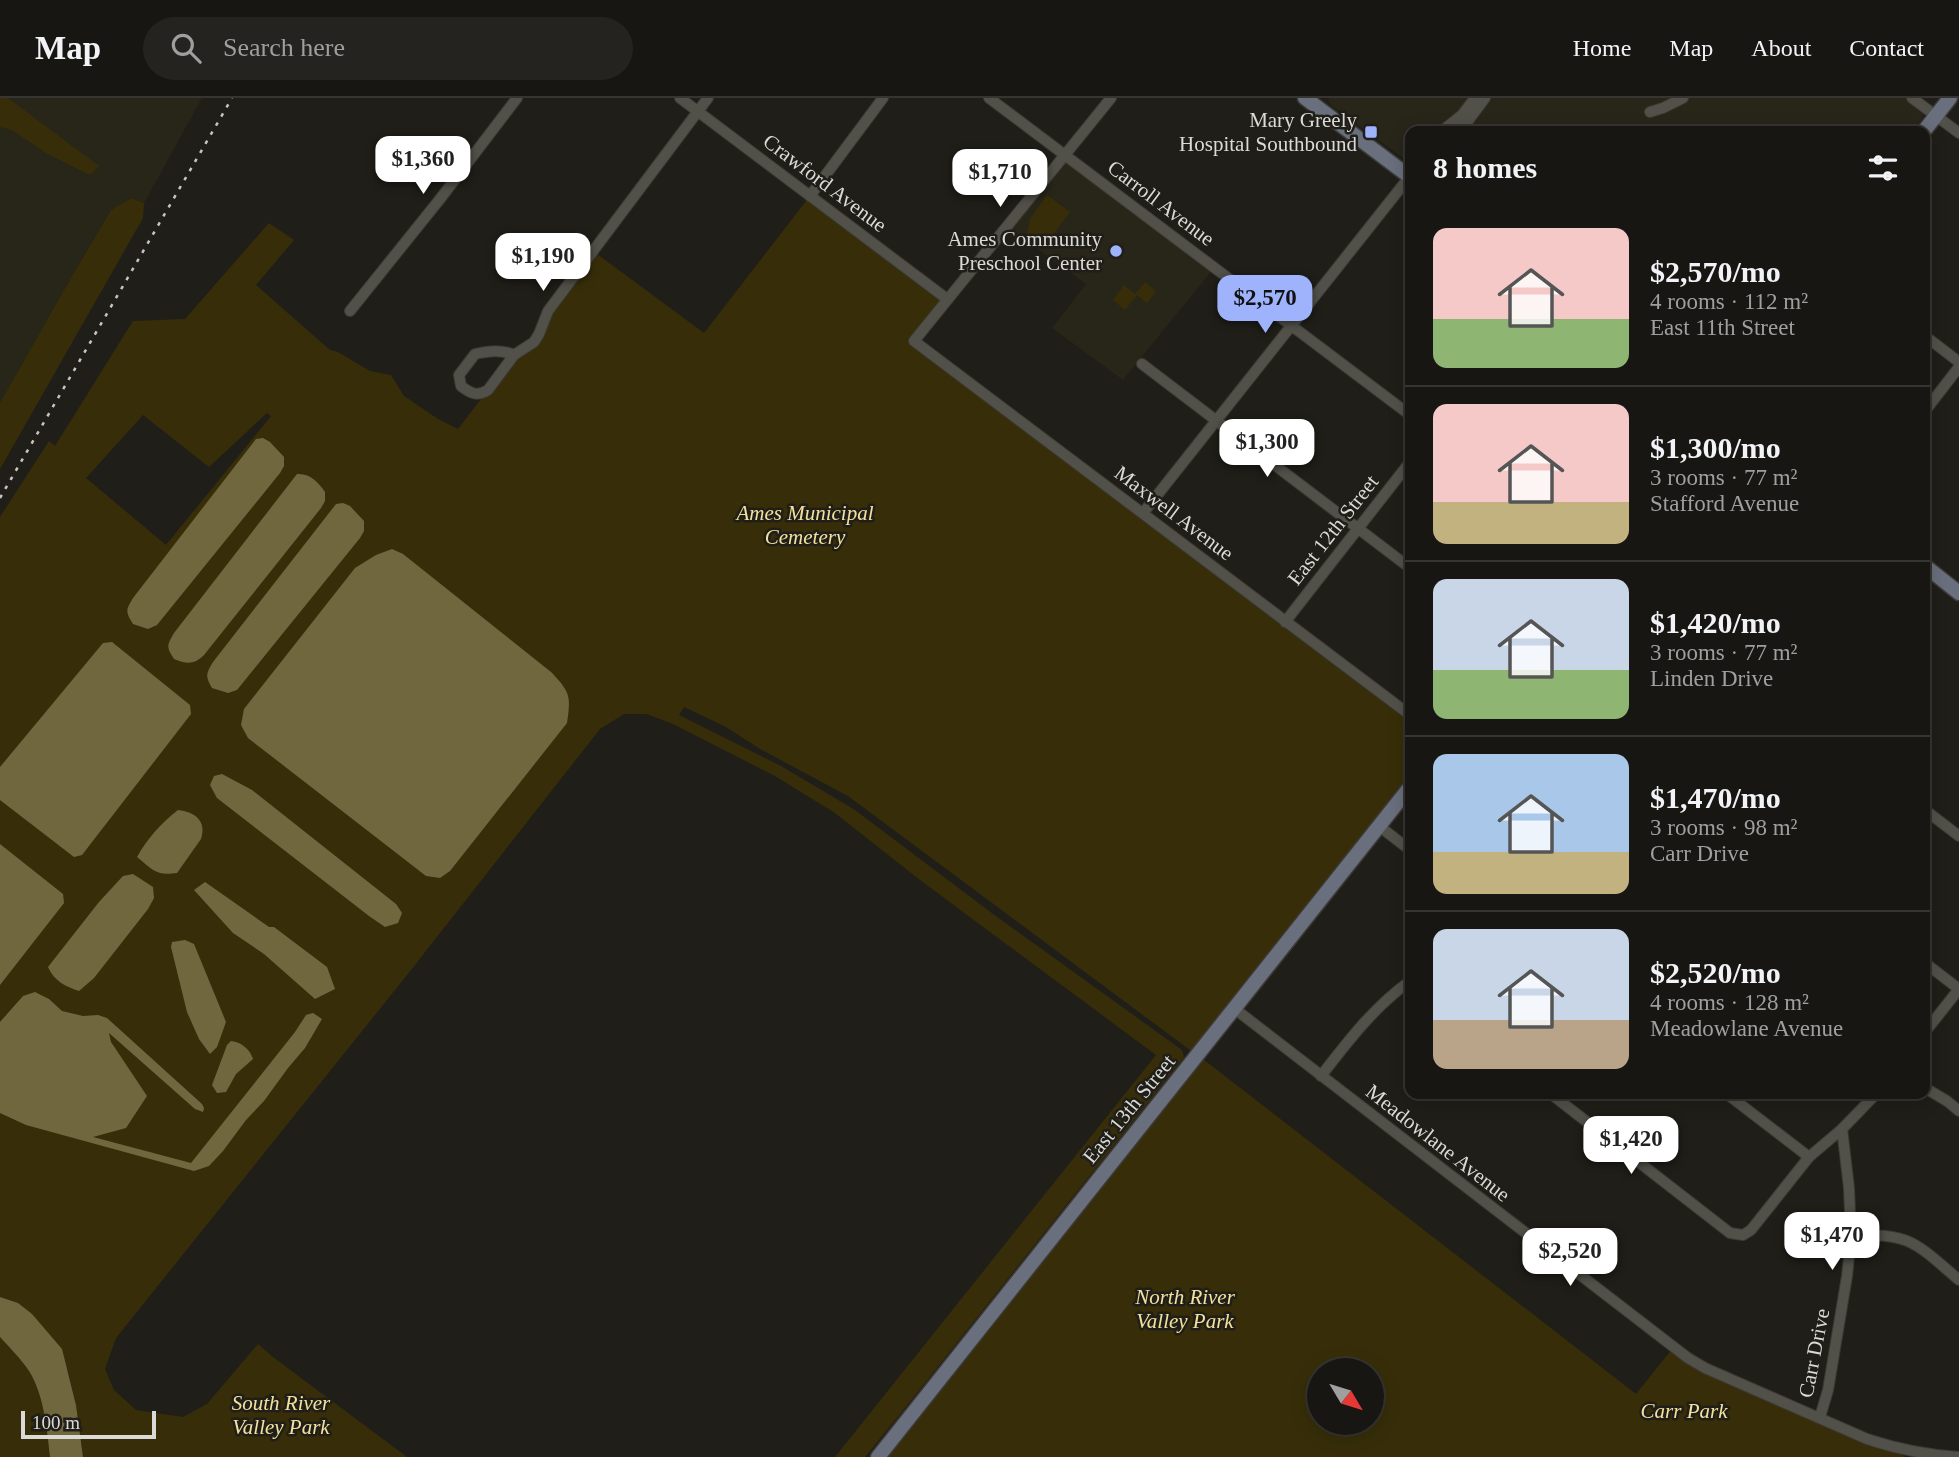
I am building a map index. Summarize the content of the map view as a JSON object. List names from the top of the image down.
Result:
{
  "streets": {
    "main road": ["East 13th Street"],
    "street": [
      "Crawford Avenue",
      "Carroll Avenue",
      "Maxwell Avenue",
      "East 12th Street",
      "Meadowlane Avenue",
      "Carr Drive"
    ]
  },
  "crossings": [
    ["Crawford Avenue", "Maxwell Avenue"],
    ["Maxwell Avenue", "East 12th Street"],
    ["East 13th Street", "Meadowlane Avenue"],
    ["Meadowlane Avenue", "Carr Drive"]
  ],
  "parks": [
    "Ames Municipal Cemetery",
    "North River Valley Park",
    "South River Valley Park",
    "Carr Park"
  ],
  "places": {
    "transit": ["Mary Greely Hospital Southbound"],
    "other": ["Ames Community Preschool Center"]
  },
  "scale_bar": "100 m",
  "north": "bottom right",
  "page": {
    "header": "Map",
    "search": "Search here",
    "nav": [
      "Home",
      "Map",
      "About",
      "Contact"
    ],
    "heading": "8 homes",
    "price": [
      "$1,360",
      "$1,710",
      "$1,190",
      "$2,570",
      "$1,300",
      "$1,420",
      "$1,470",
      "$2,520"
    ],
    "list": [
      {
        "name": "$2,570/mo",
        "note": "4 rooms · 112 m² · East 11th Street"
      },
      {
        "name": "$1,300/mo",
        "note": "3 rooms · 77 m² · Stafford Avenue"
      },
      {
        "name": "$1,420/mo",
        "note": "3 rooms · 77 m² · Linden Drive"
      },
      {
        "name": "$1,470/mo",
        "note": "3 rooms · 98 m² · Carr Drive"
      },
      {
        "name": "$2,520/mo",
        "note": "4 rooms · 128 m² · Meadowlane Avenue"
      }
    ],
    "scale": "100 m"
  }
}
